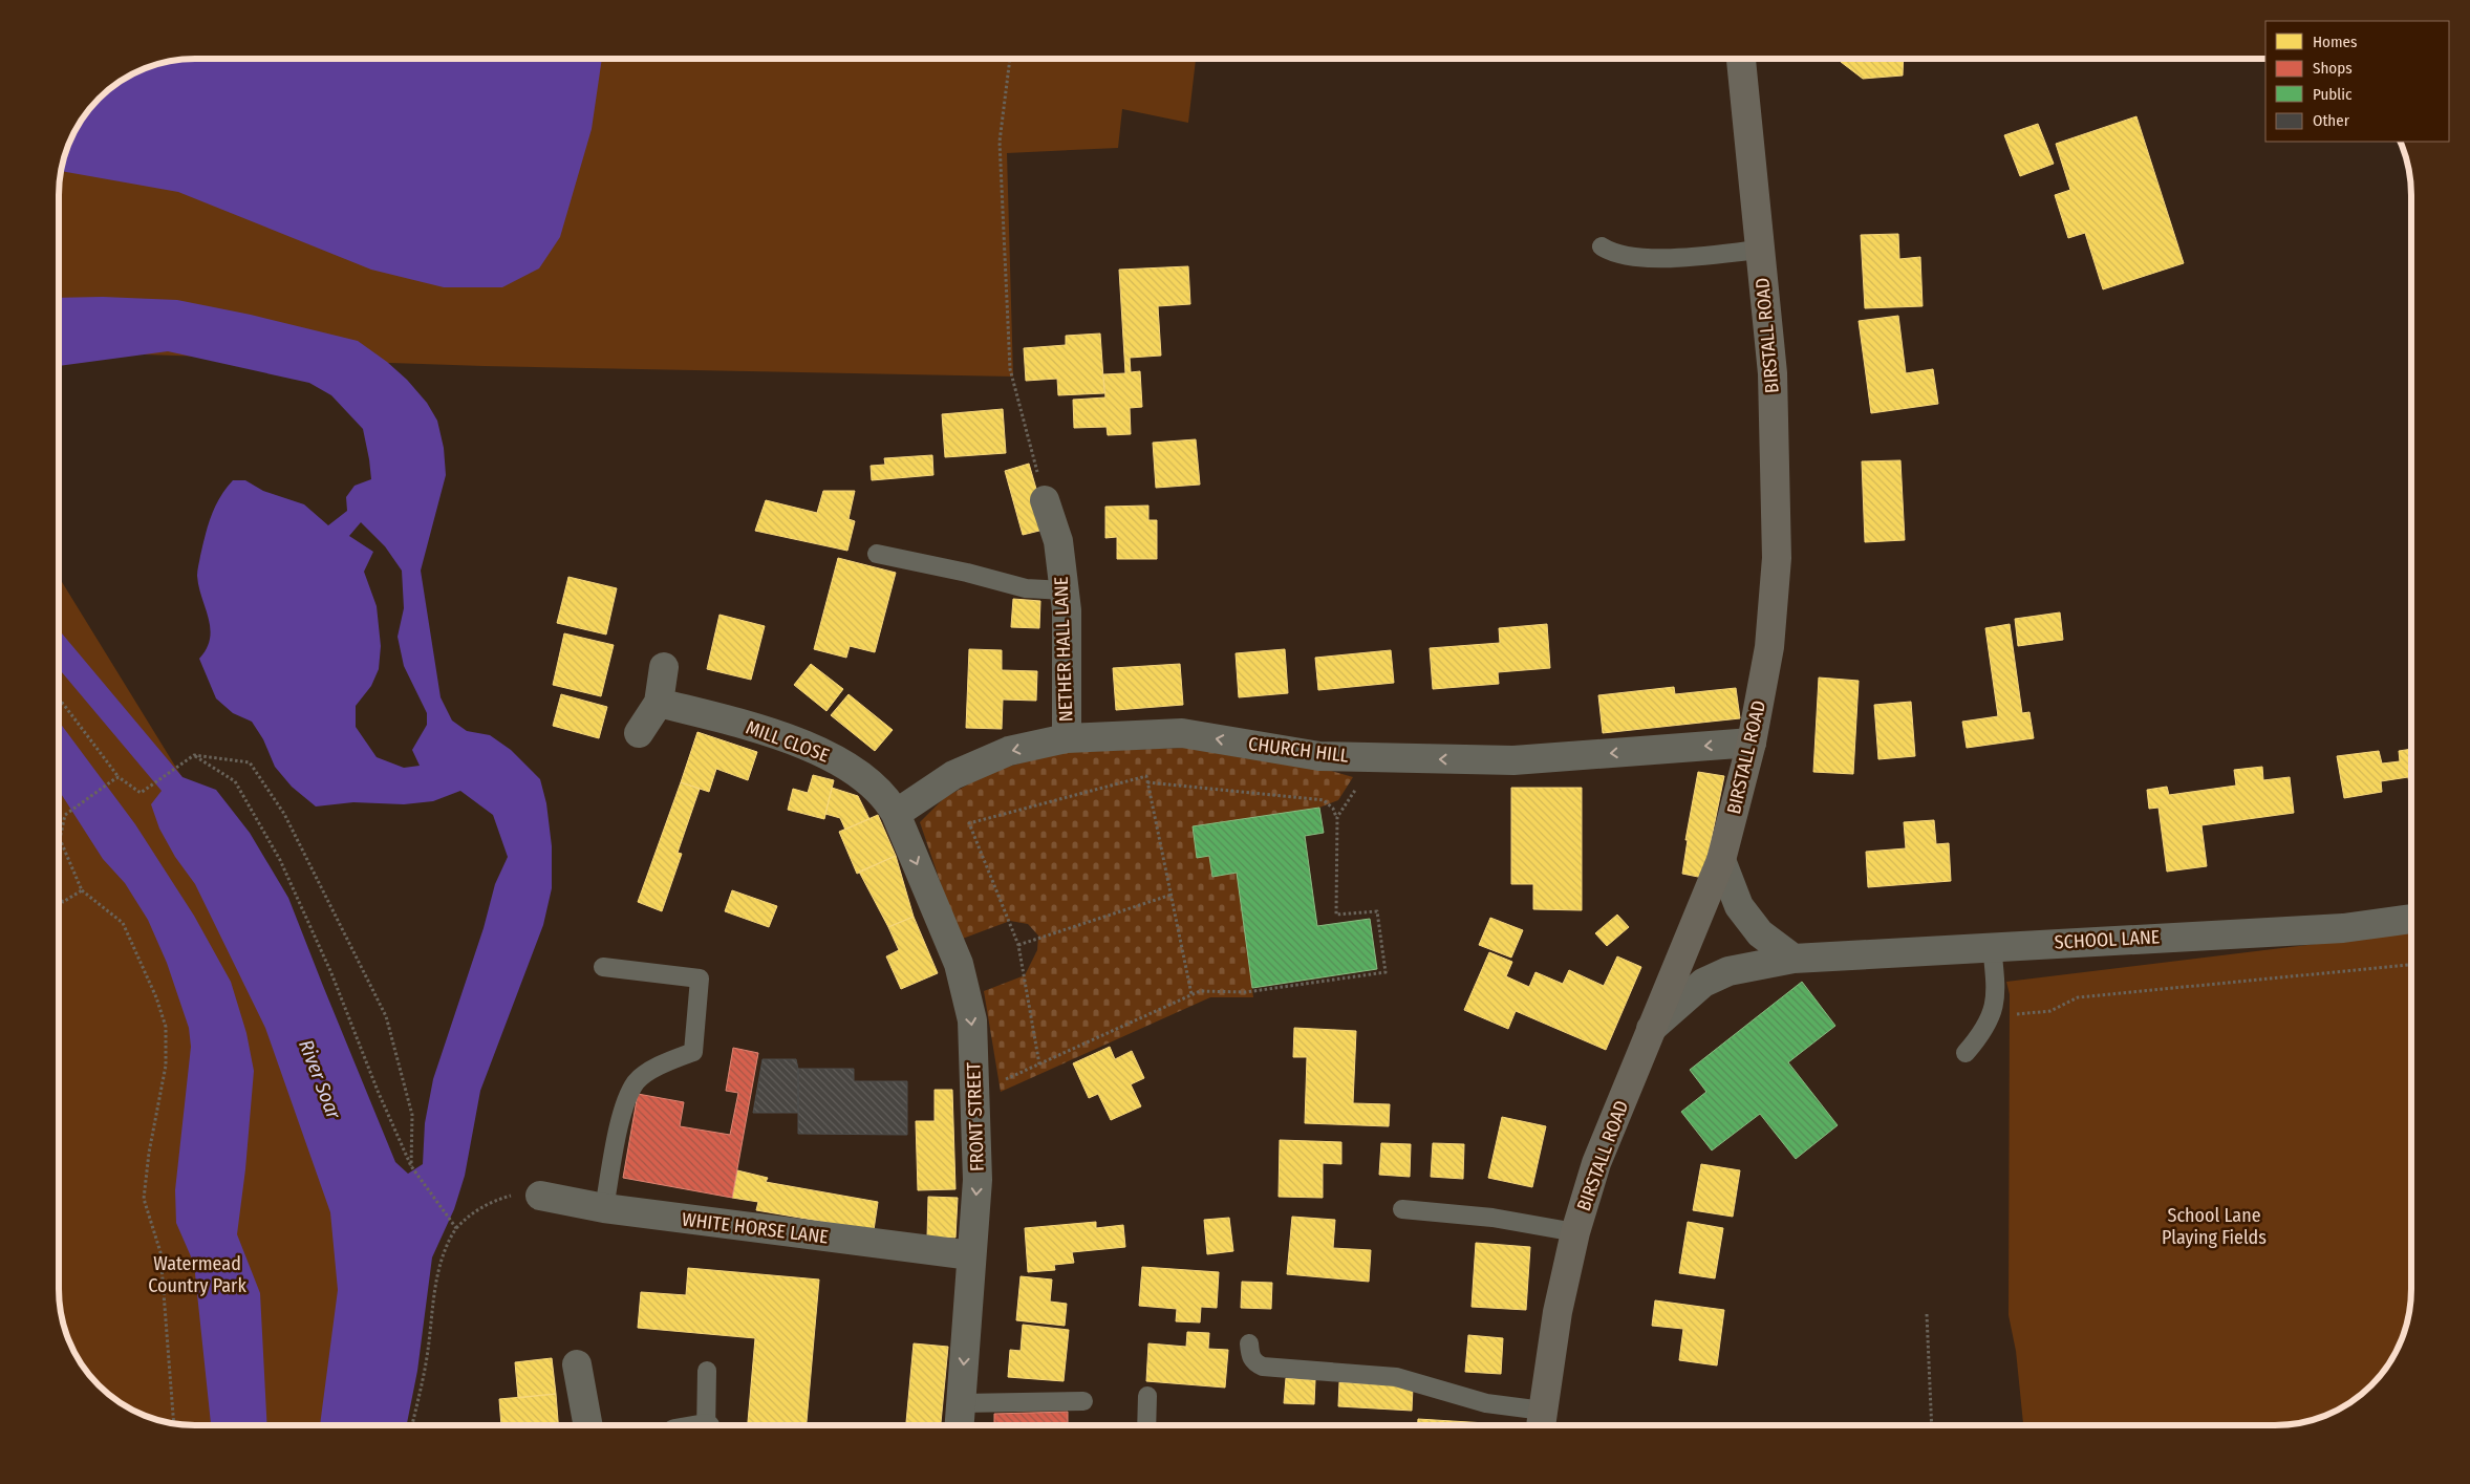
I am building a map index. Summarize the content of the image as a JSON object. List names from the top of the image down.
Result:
{
  "streets": {
    "street": [
      "BIRSTALL ROAD",
      "NETHER HALL LANE",
      "MILL CLOSE",
      "CHURCH HILL",
      "SCHOOL LANE",
      "FRONT STREET",
      "WHITE HORSE LANE"
    ]
  },
  "crossings": [
    ["BIRSTALL ROAD", "CHURCH HILL"],
    ["BIRSTALL ROAD", "SCHOOL LANE"],
    ["NETHER HALL LANE", "CHURCH HILL"],
    ["MILL CLOSE", "CHURCH HILL"],
    ["MILL CLOSE", "FRONT STREET"],
    ["CHURCH HILL", "FRONT STREET"],
    ["FRONT STREET", "WHITE HORSE LANE"]
  ],
  "one_way": ["CHURCH HILL", "FRONT STREET"],
  "water": ["River Soar"],
  "parks": ["School Lane Playing Fields", "Watermead Country Park"],
  "legend": [
    "Homes",
    "Shops",
    "Public",
    "Other"
  ]
}
